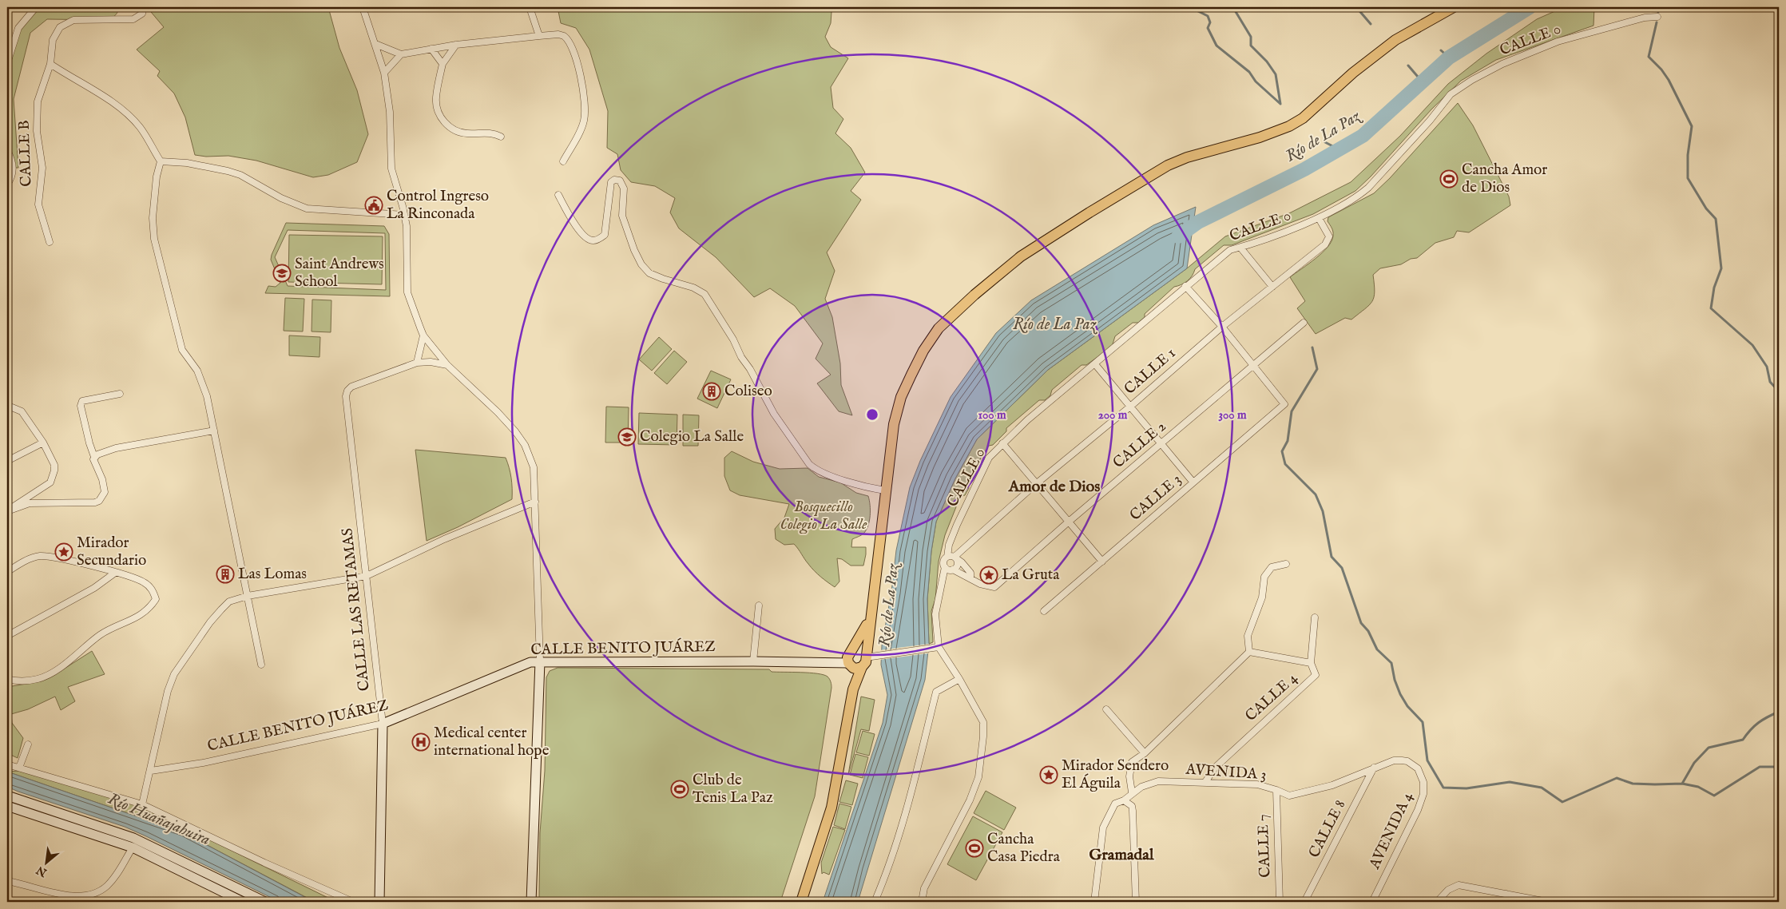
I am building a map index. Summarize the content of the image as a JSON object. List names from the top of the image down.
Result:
{
  "streets": {
    "main road": ["CALLE LAS RETAMAS", "CALLE BENITO JUÁREZ"],
    "street": [
      "CALLE 0",
      "CALLE B",
      "CALLE 1",
      "CALLE 2",
      "CALLE 3",
      "CALLE 4",
      "AVENIDA 3",
      "CALLE 8",
      "AVENIDA 4",
      "CALLE 7"
    ]
  },
  "crossings": [
    ["CALLE 0", "CALLE 1"],
    ["CALLE 2", "CALLE 3"],
    ["CALLE LAS RETAMAS", "CALLE BENITO JUÁREZ"],
    ["CALLE 4", "AVENIDA 3"],
    ["AVENIDA 3", "CALLE 8"],
    ["AVENIDA 3", "AVENIDA 4"],
    ["AVENIDA 3", "CALLE 7"],
    ["CALLE 8", "AVENIDA 4"]
  ],
  "districts": ["Amor de Dios", "Gramadal"],
  "water": ["Río de La Paz", "Río Huañajahuira"],
  "parks": ["Bosquecillo Colegio La Salle"],
  "places": {
    "sports": ["Cancha Amor de Dios", "Club de Tenis La Paz", "Cancha Casa Piedra"],
    "public building": ["Control Ingreso La Rinconada"],
    "school or university": ["Saint Andrews School", "Colegio La Salle"],
    "building": ["Coliseo", "Las Lomas"],
    "place": ["Mirador Secundario", "La Gruta", "Mirador Sendero El Águila"],
    "hospital": ["Medical center international hope"]
  },
  "north": "bottom left",
  "rings": ["100 m", "200 m", "300 m"]
}
